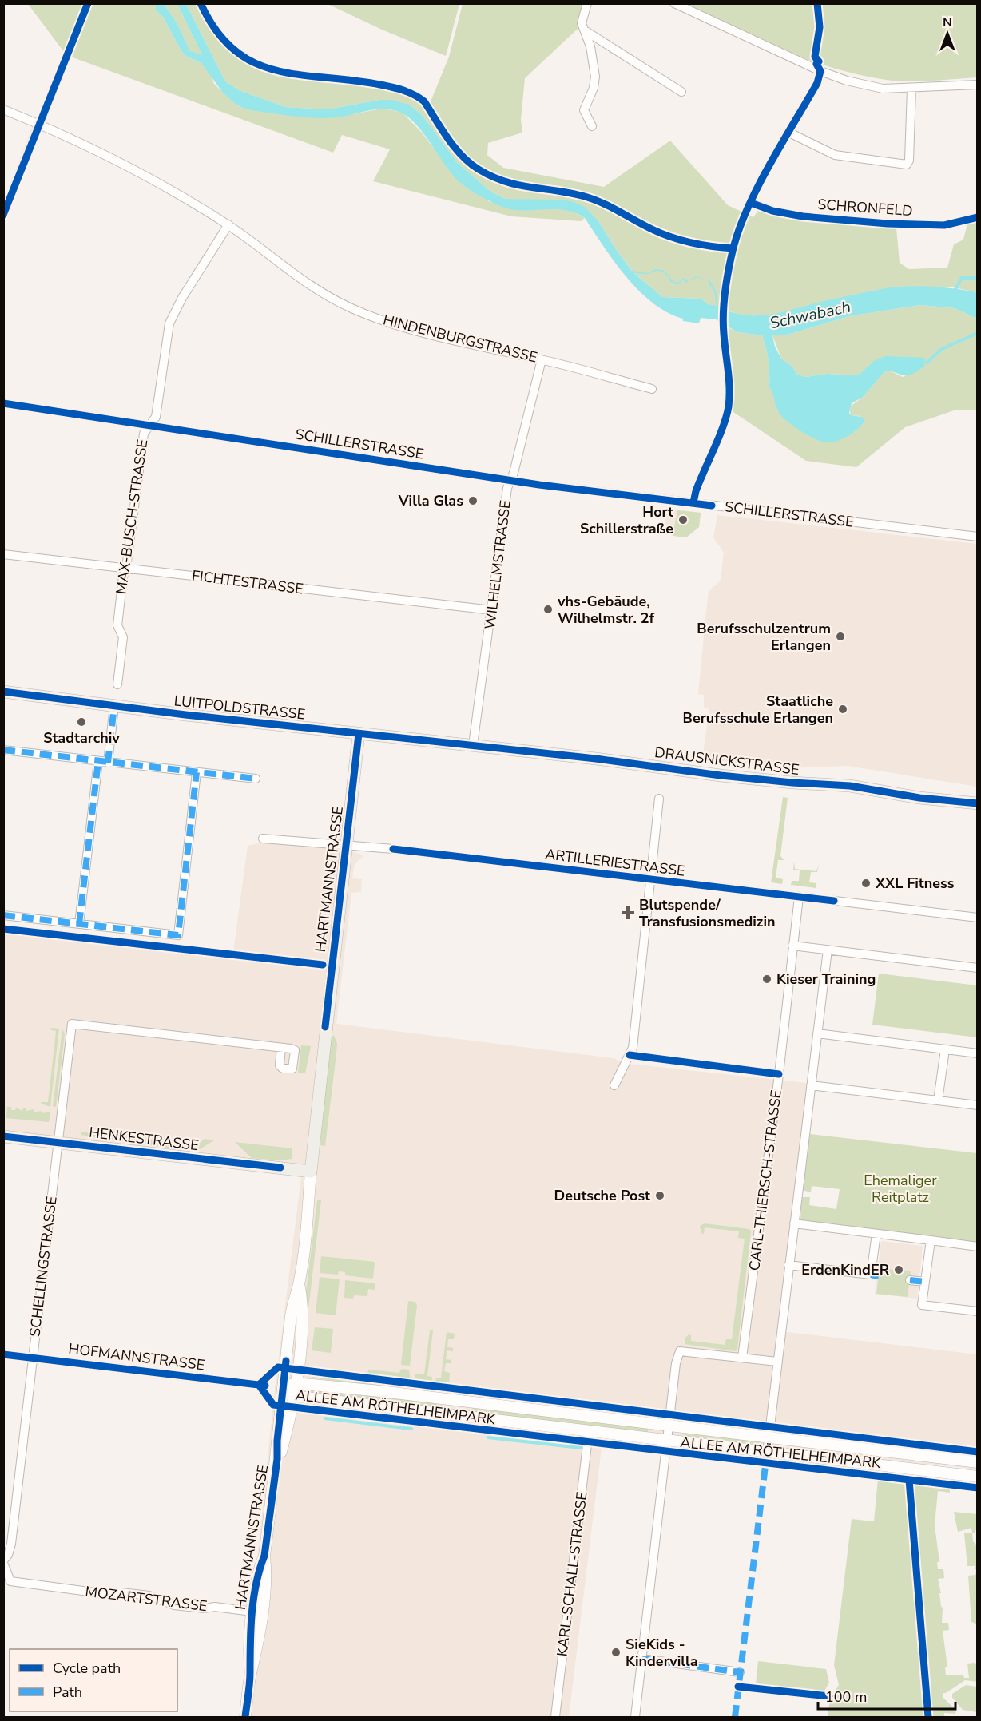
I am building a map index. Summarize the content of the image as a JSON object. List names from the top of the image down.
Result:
{
  "streets": {
    "main road": [
      "LUITPOLDSTRASSE",
      "DRAUSNICKSTRASSE",
      "HARTMANNSTRASSE",
      "HENKESTRASSE"
    ],
    "street": [
      "SCHRONFELD",
      "HINDENBURGSTRASSE",
      "SCHILLERSTRASSE",
      "MAX-BUSCH-STRASSE",
      "WILHELMSTRASSE",
      "FICHTESTRASSE",
      "ARTILLERIESTRASSE",
      "CARL-THIERSCH-STRASSE",
      "SCHELLINGSTRASSE",
      "HOFMANNSTRASSE",
      "ALLEE AM RÖTHELHEIMPARK",
      "KARL-SCHALL-STRASSE",
      "MOZARTSTRASSE"
    ]
  },
  "crossings": [
    ["HINDENBURGSTRASSE", "MAX-BUSCH-STRASSE"],
    ["HINDENBURGSTRASSE", "WILHELMSTRASSE"],
    ["SCHILLERSTRASSE", "MAX-BUSCH-STRASSE"],
    ["SCHILLERSTRASSE", "WILHELMSTRASSE"],
    ["MAX-BUSCH-STRASSE", "FICHTESTRASSE"],
    ["WILHELMSTRASSE", "FICHTESTRASSE"],
    ["WILHELMSTRASSE", "LUITPOLDSTRASSE"],
    ["WILHELMSTRASSE", "DRAUSNICKSTRASSE"],
    ["LUITPOLDSTRASSE", "DRAUSNICKSTRASSE"],
    ["LUITPOLDSTRASSE", "HARTMANNSTRASSE"],
    ["ARTILLERIESTRASSE", "HARTMANNSTRASSE"],
    ["ARTILLERIESTRASSE", "CARL-THIERSCH-STRASSE"],
    ["HARTMANNSTRASSE", "HENKESTRASSE"],
    ["HARTMANNSTRASSE", "ALLEE AM RÖTHELHEIMPARK"],
    ["HARTMANNSTRASSE", "MOZARTSTRASSE"],
    ["HENKESTRASSE", "SCHELLINGSTRASSE"],
    ["SCHELLINGSTRASSE", "HOFMANNSTRASSE"],
    ["SCHELLINGSTRASSE", "MOZARTSTRASSE"],
    ["ALLEE AM RÖTHELHEIMPARK", "KARL-SCHALL-STRASSE"]
  ],
  "water": ["Schwabach"],
  "parks": ["Ehemaliger Reitplatz"],
  "places": {
    "other": [
      "Villa Glas",
      "Hort Schillerstraße",
      "vhs-Gebäude, Wilhelmstr. 2f",
      "Berufsschulzentrum Erlangen",
      "Staatliche Berufsschule Erlangen",
      "Stadtarchiv",
      "XXL Fitness",
      "Kieser Training",
      "Deutsche Post",
      "ErdenKindER",
      "SieKids - Kindervilla"
    ],
    "health": ["Blutspende/ Transfusionsmedizin"]
  },
  "legend": ["Cycle path", "Path"],
  "scale_bar": "100 m",
  "north": "top"
}
